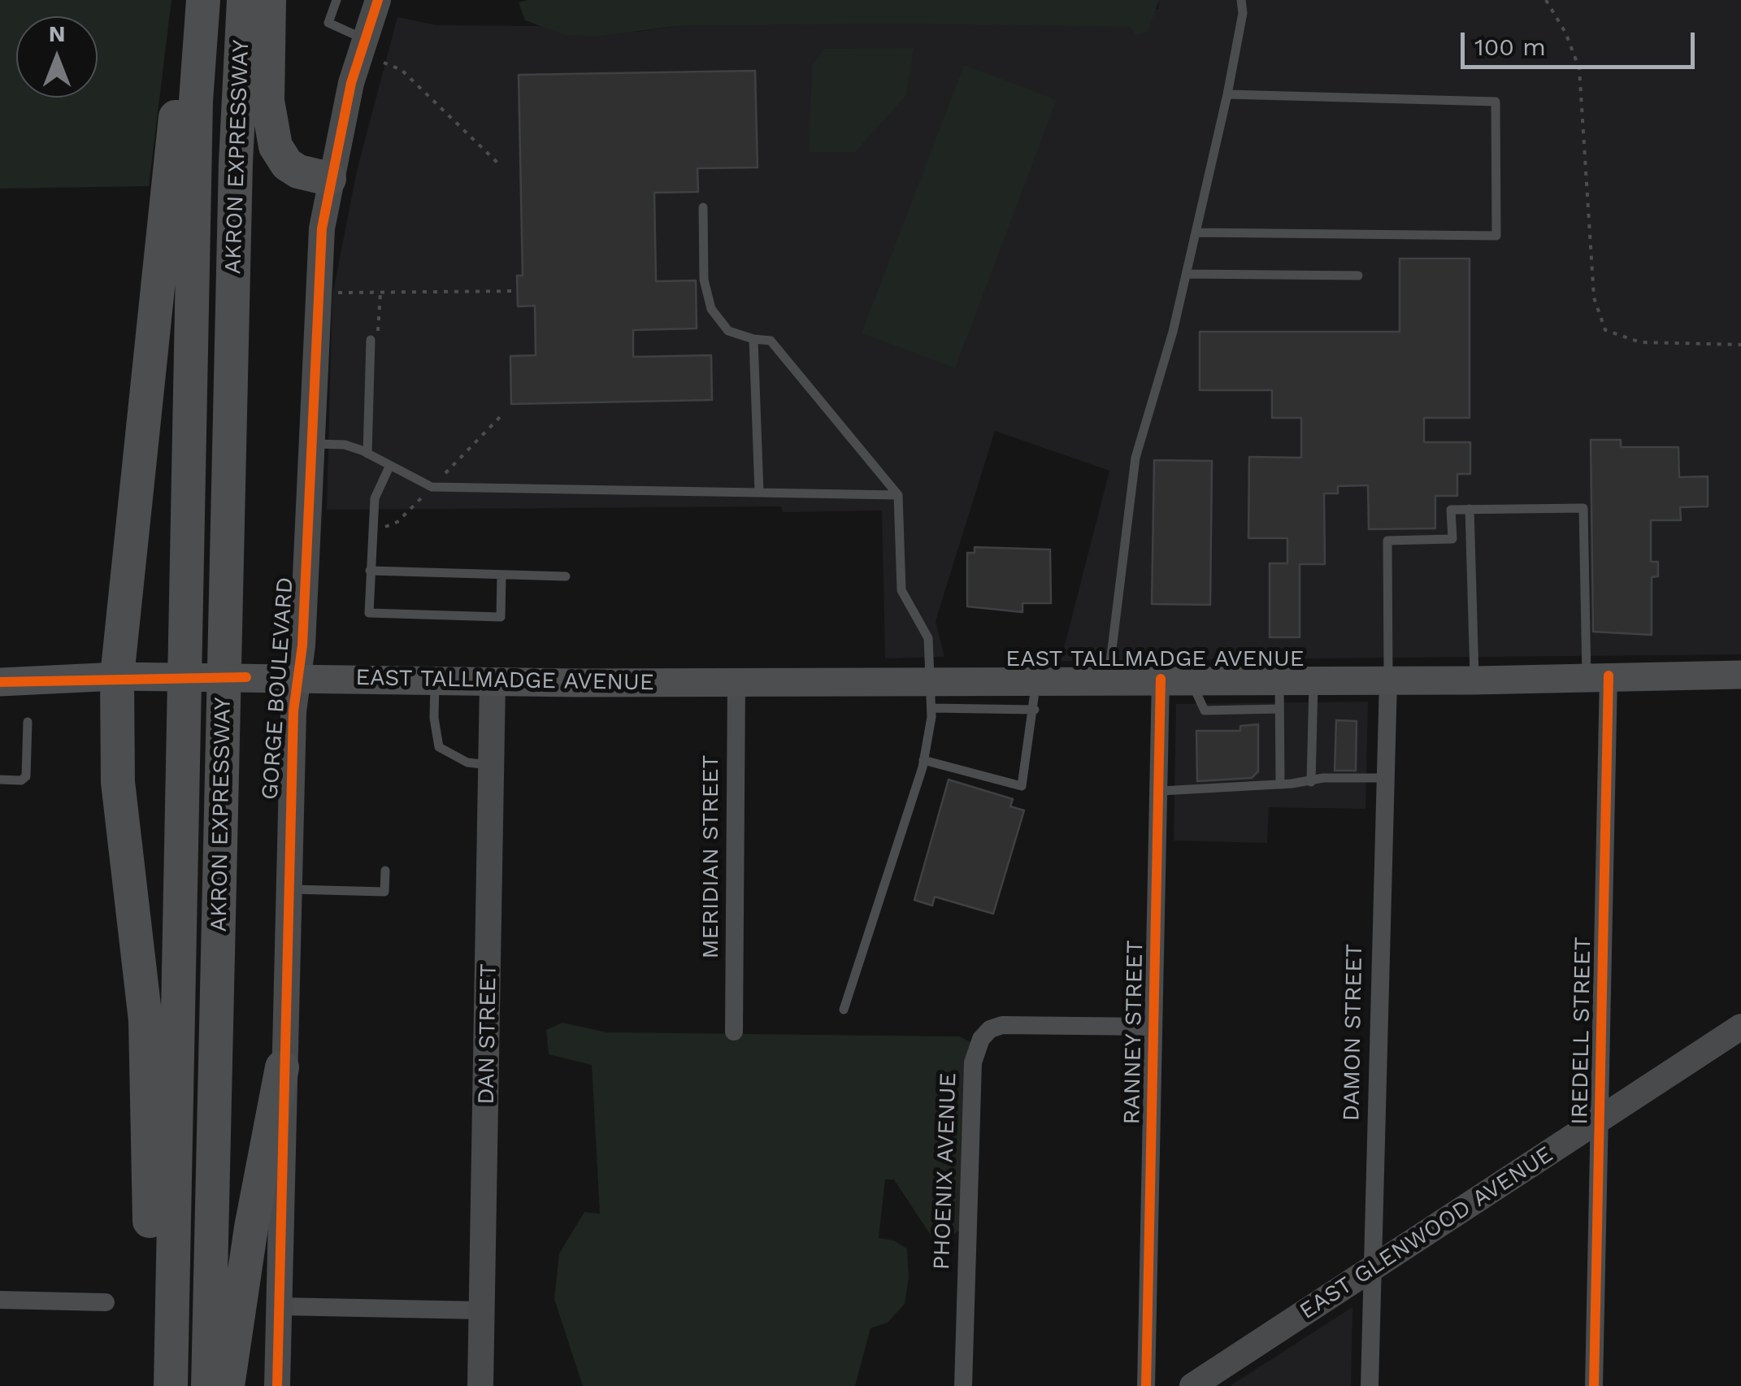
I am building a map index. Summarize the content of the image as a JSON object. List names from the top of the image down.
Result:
{
  "streets": {
    "highway": ["AKRON EXPRESSWAY"],
    "main road": ["EAST TALLMADGE AVENUE"],
    "street": [
      "GORGE BOULEVARD",
      "MERIDIAN STREET",
      "IREDELL STREET",
      "RANNEY STREET",
      "DAMON STREET",
      "DAN STREET",
      "PHOENIX AVENUE",
      "EAST GLENWOOD AVENUE"
    ]
  },
  "crossings": [
    ["EAST TALLMADGE AVENUE", "GORGE BOULEVARD"],
    ["EAST TALLMADGE AVENUE", "MERIDIAN STREET"],
    ["EAST TALLMADGE AVENUE", "IREDELL STREET"],
    ["EAST TALLMADGE AVENUE", "RANNEY STREET"],
    ["EAST TALLMADGE AVENUE", "DAMON STREET"],
    ["EAST TALLMADGE AVENUE", "DAN STREET"],
    ["IREDELL STREET", "EAST GLENWOOD AVENUE"],
    ["RANNEY STREET", "PHOENIX AVENUE"],
    ["DAMON STREET", "EAST GLENWOOD AVENUE"]
  ],
  "scale_bar": "100 m",
  "north": "top"
}
